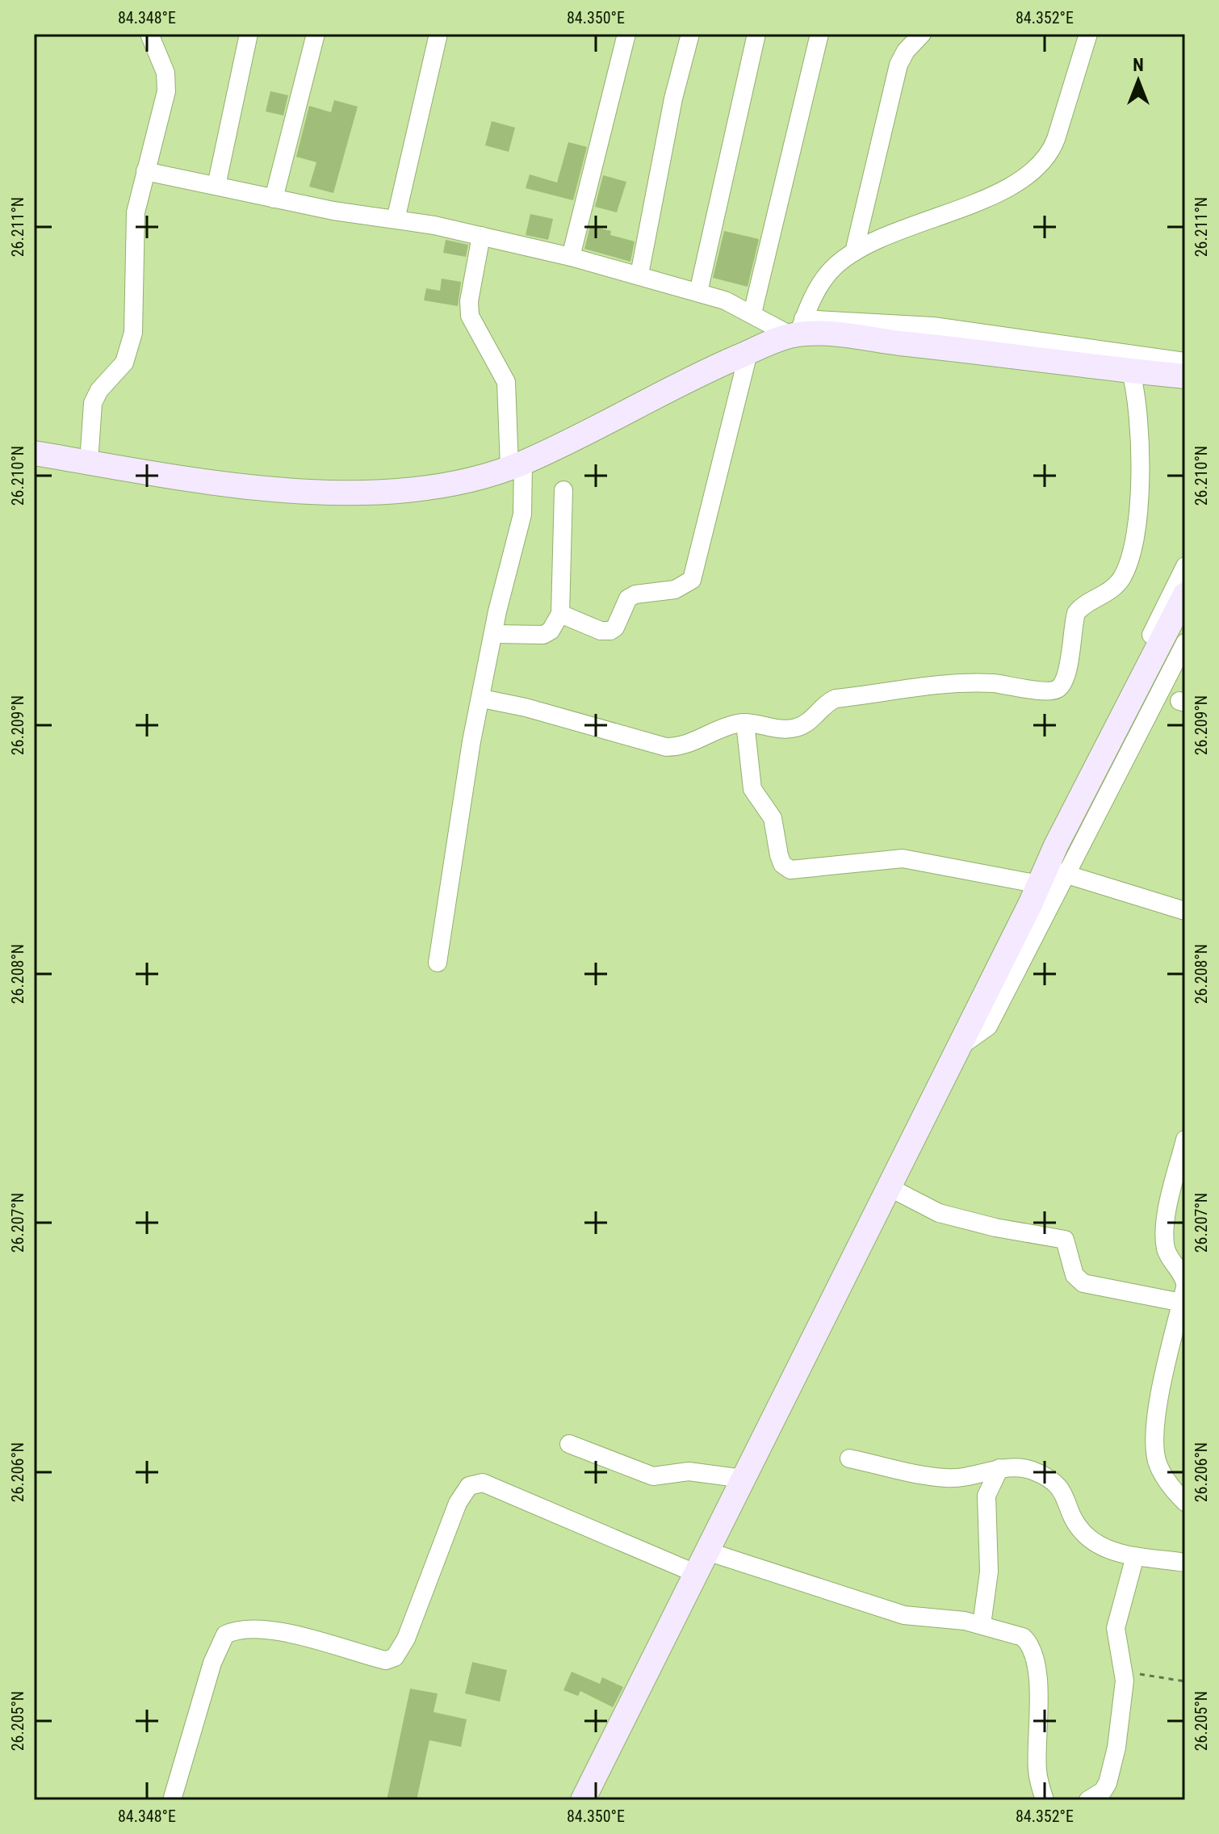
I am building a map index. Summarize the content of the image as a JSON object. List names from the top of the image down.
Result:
{
  "north": "top",
  "coordinates": [
    "84.348°E",
    "84.350°E",
    "84.352°E",
    "26.211°N",
    "26.210°N",
    "26.209°N",
    "26.208°N",
    "26.207°N",
    "26.206°N",
    "26.205°N"
  ]
}
